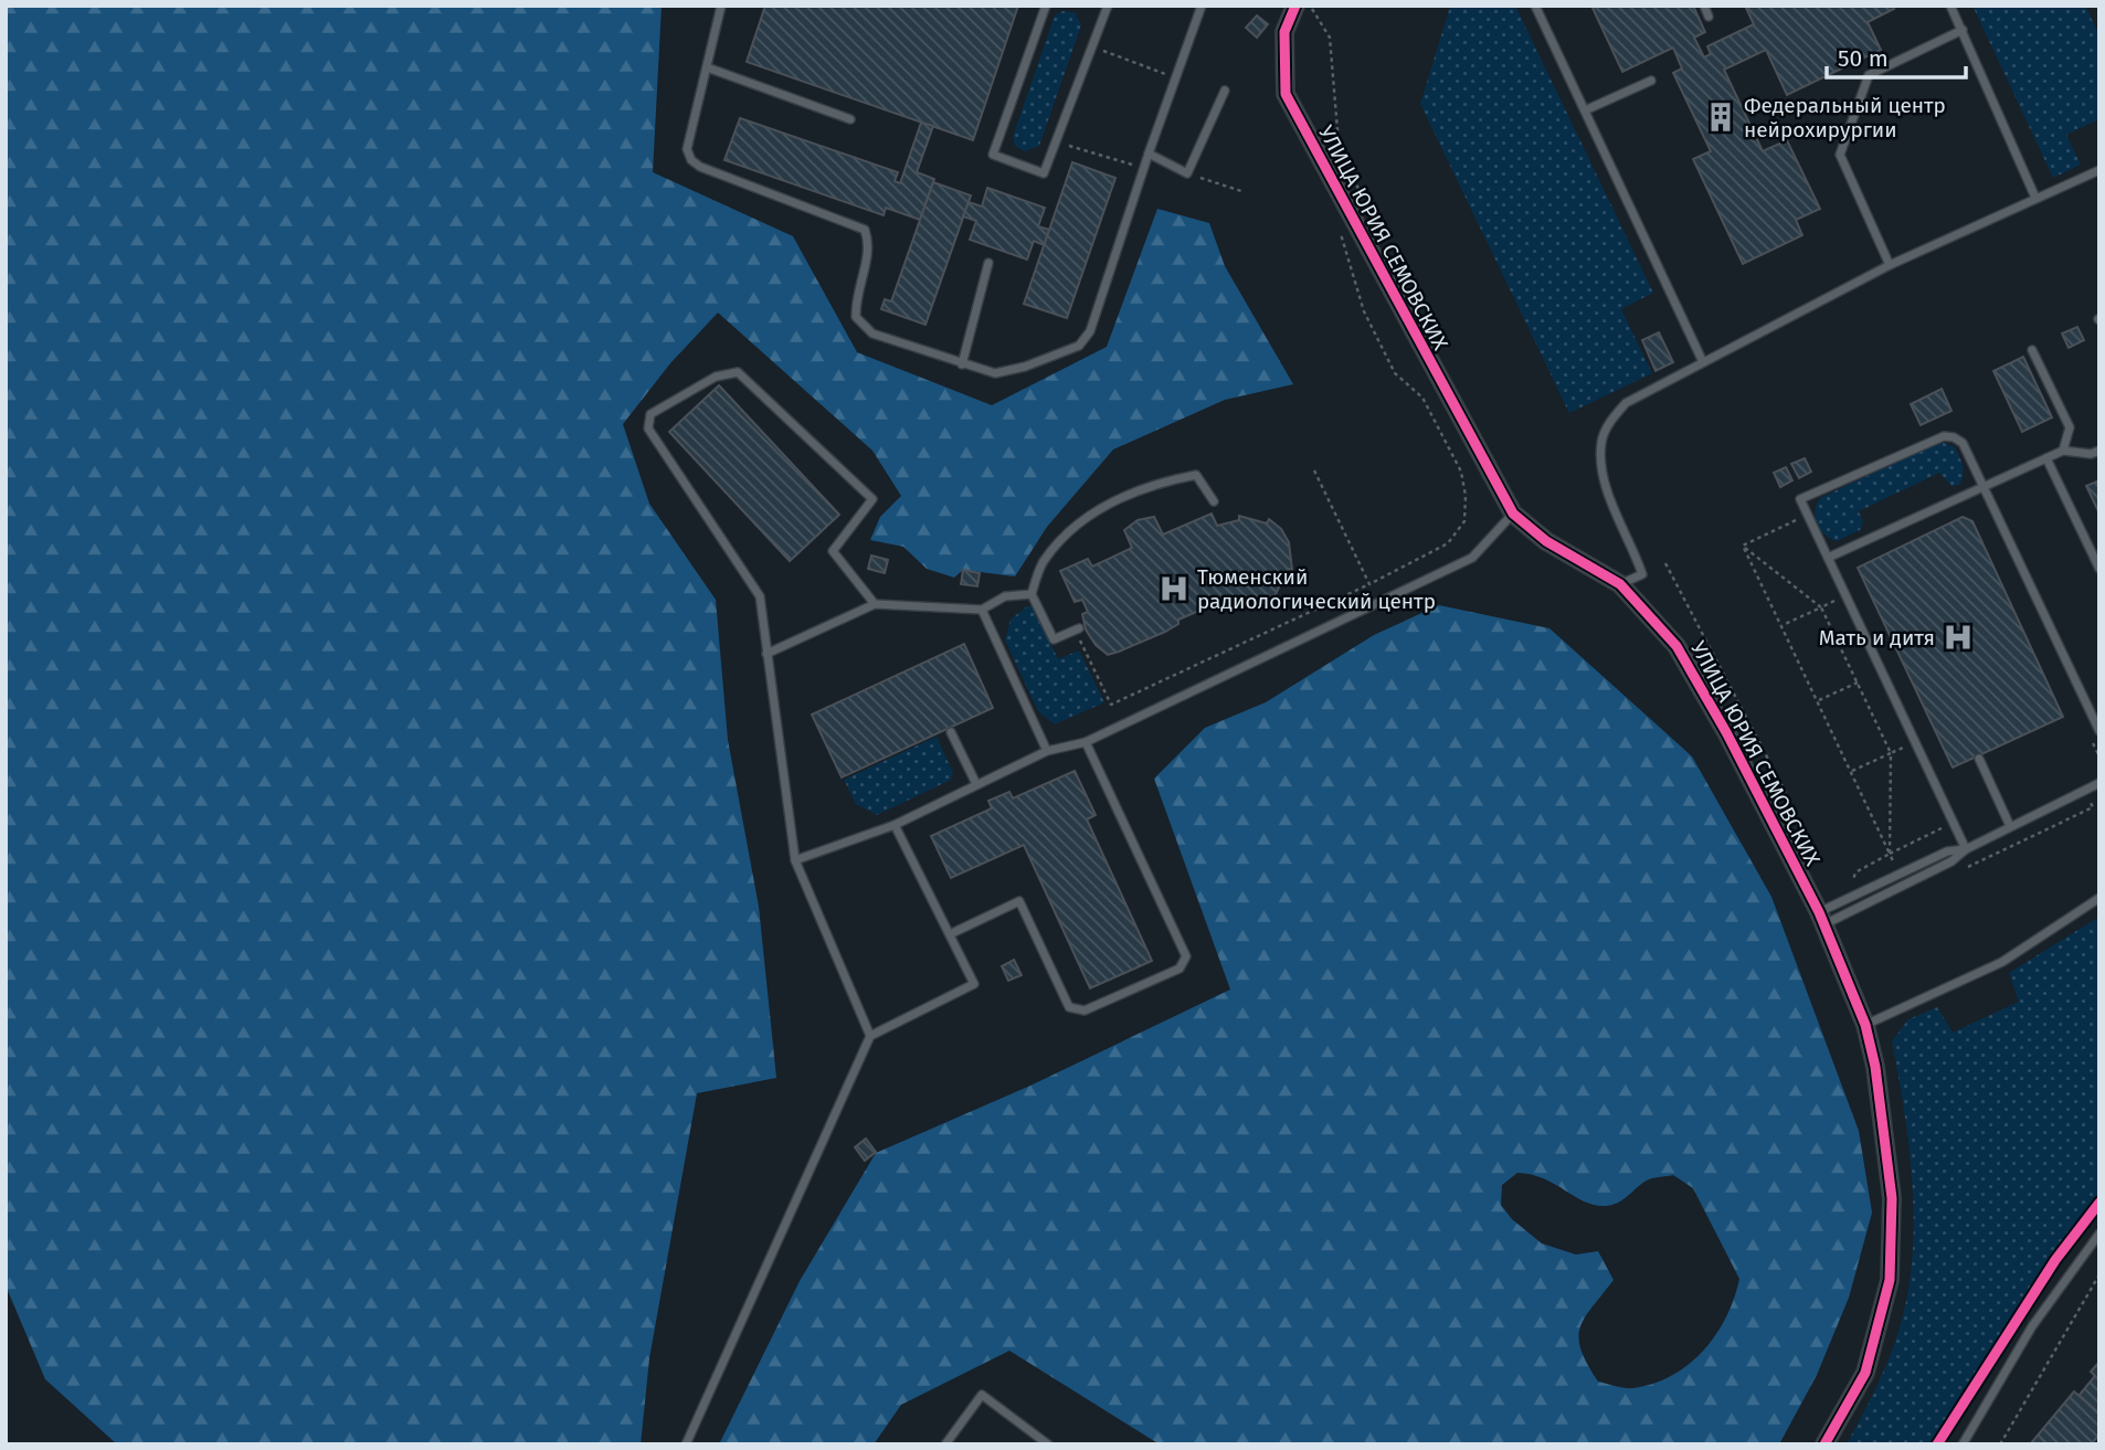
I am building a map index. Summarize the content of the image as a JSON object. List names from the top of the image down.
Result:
{
  "streets": {
    "street": ["УЛИЦА ЮРИЯ СЕМОВСКИХ"]
  },
  "places": {
    "building": ["Федеральный центр нейрохирургии"],
    "hospital": ["Тюменский радиологический центр", "Мать и дитя"]
  },
  "scale_bar": "50 m"
}
